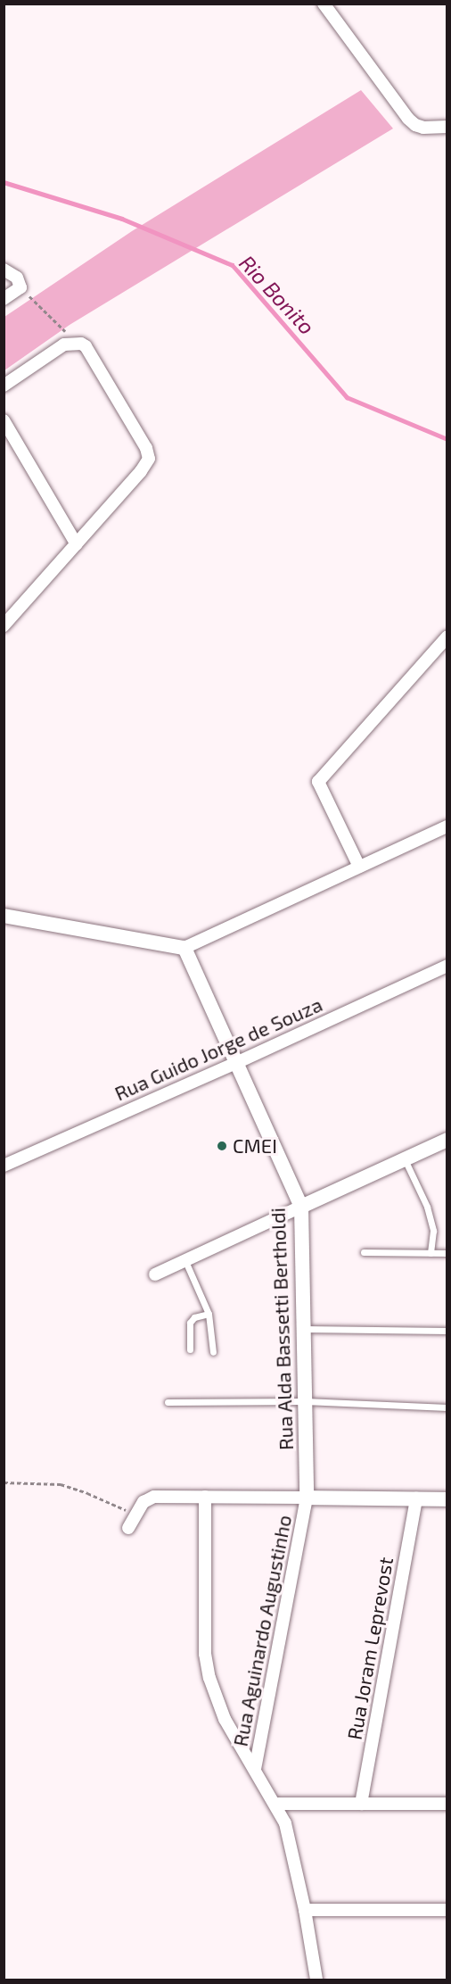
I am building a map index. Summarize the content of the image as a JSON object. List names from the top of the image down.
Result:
{
  "streets": {
    "street": [
      "Rua Guido Jorge de Souza",
      "Rua Alda Bassetti Bertholdi",
      "Rua Aguinardo Augustinho",
      "Rua Joram Leprevost"
    ]
  },
  "crossings": [
    ["Rua Guido Jorge de Souza", "Rua Alda Bassetti Bertholdi"],
    ["Rua Alda Bassetti Bertholdi", "Rua Aguinardo Augustinho"]
  ],
  "water": ["Rio Bonito"],
  "places": ["CMEI"]
}
